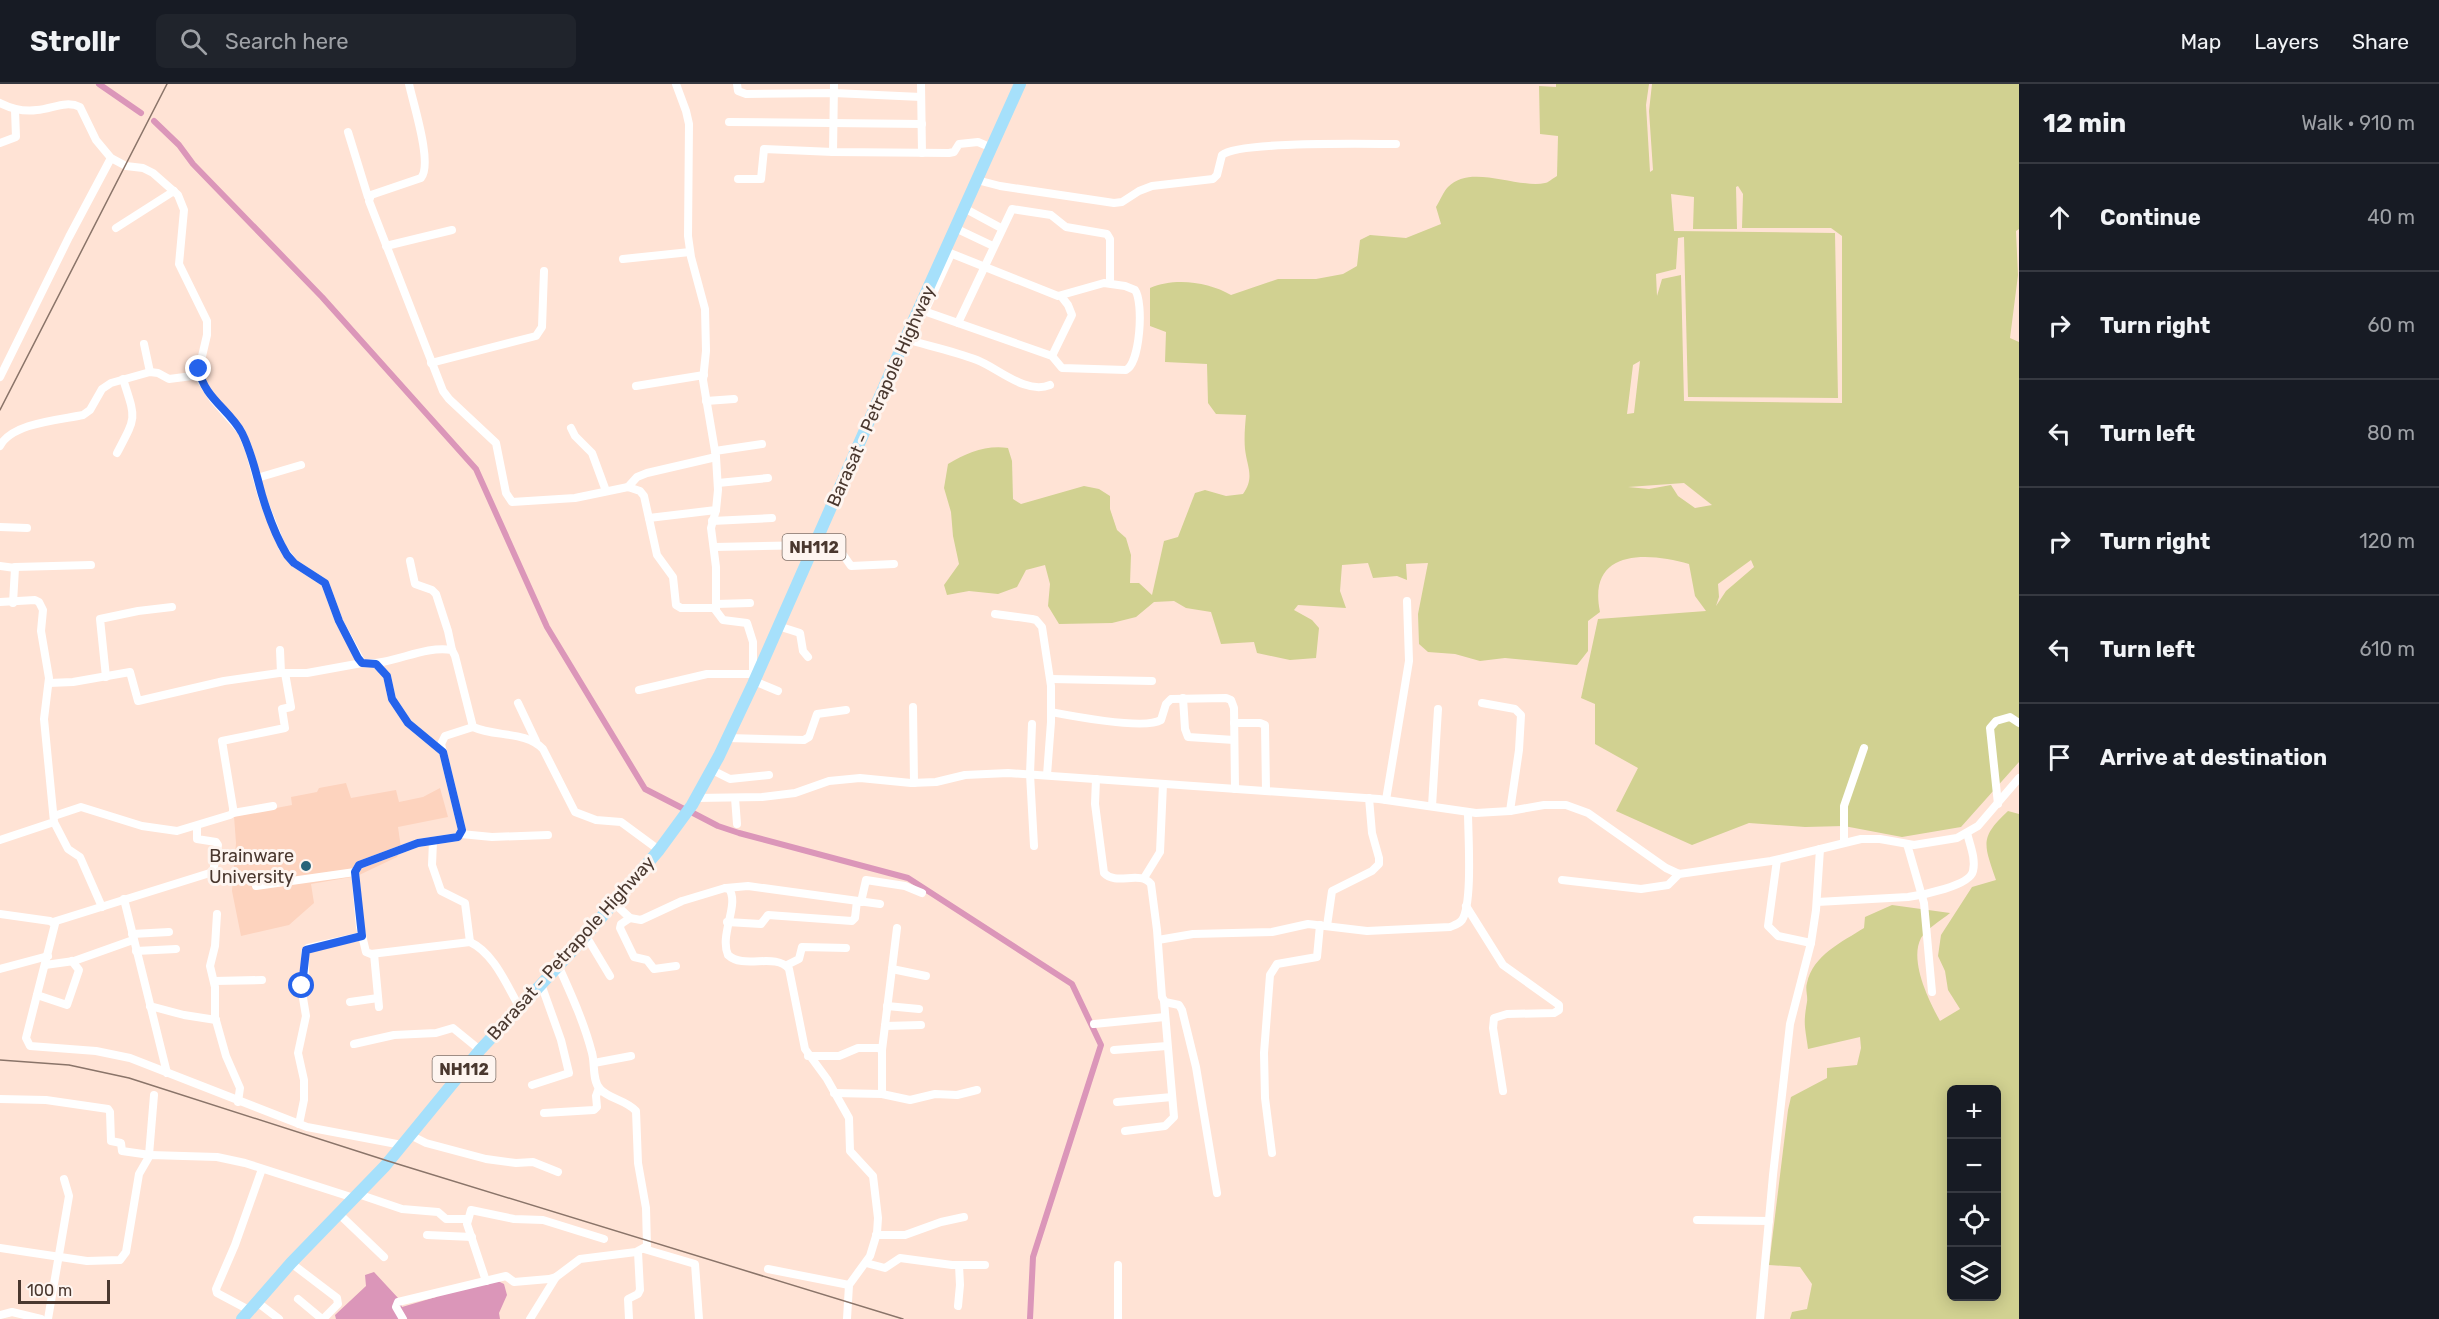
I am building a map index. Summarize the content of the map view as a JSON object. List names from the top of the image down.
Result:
{
  "streets": {
    "highway": ["Barasat - Petrapole Highway", "NH112"]
  },
  "places": ["Brainware University"],
  "scale_bar": "100 m",
  "page": {
    "header": "Strollr",
    "search": "Search here",
    "nav": ["Map", "Layers", "Share"],
    "heading": ["12 min", "Walk · 910 m"],
    "list": [
      ["Continue", "40 m"],
      ["Turn right", "60 m"],
      ["Turn left", "80 m"],
      ["Turn right", "120 m"],
      ["Turn left", "610 m"],
      "Arrive at destination"
    ],
    "map_buttons": ["+", "−"],
    "scale": "100 m"
  }
}
